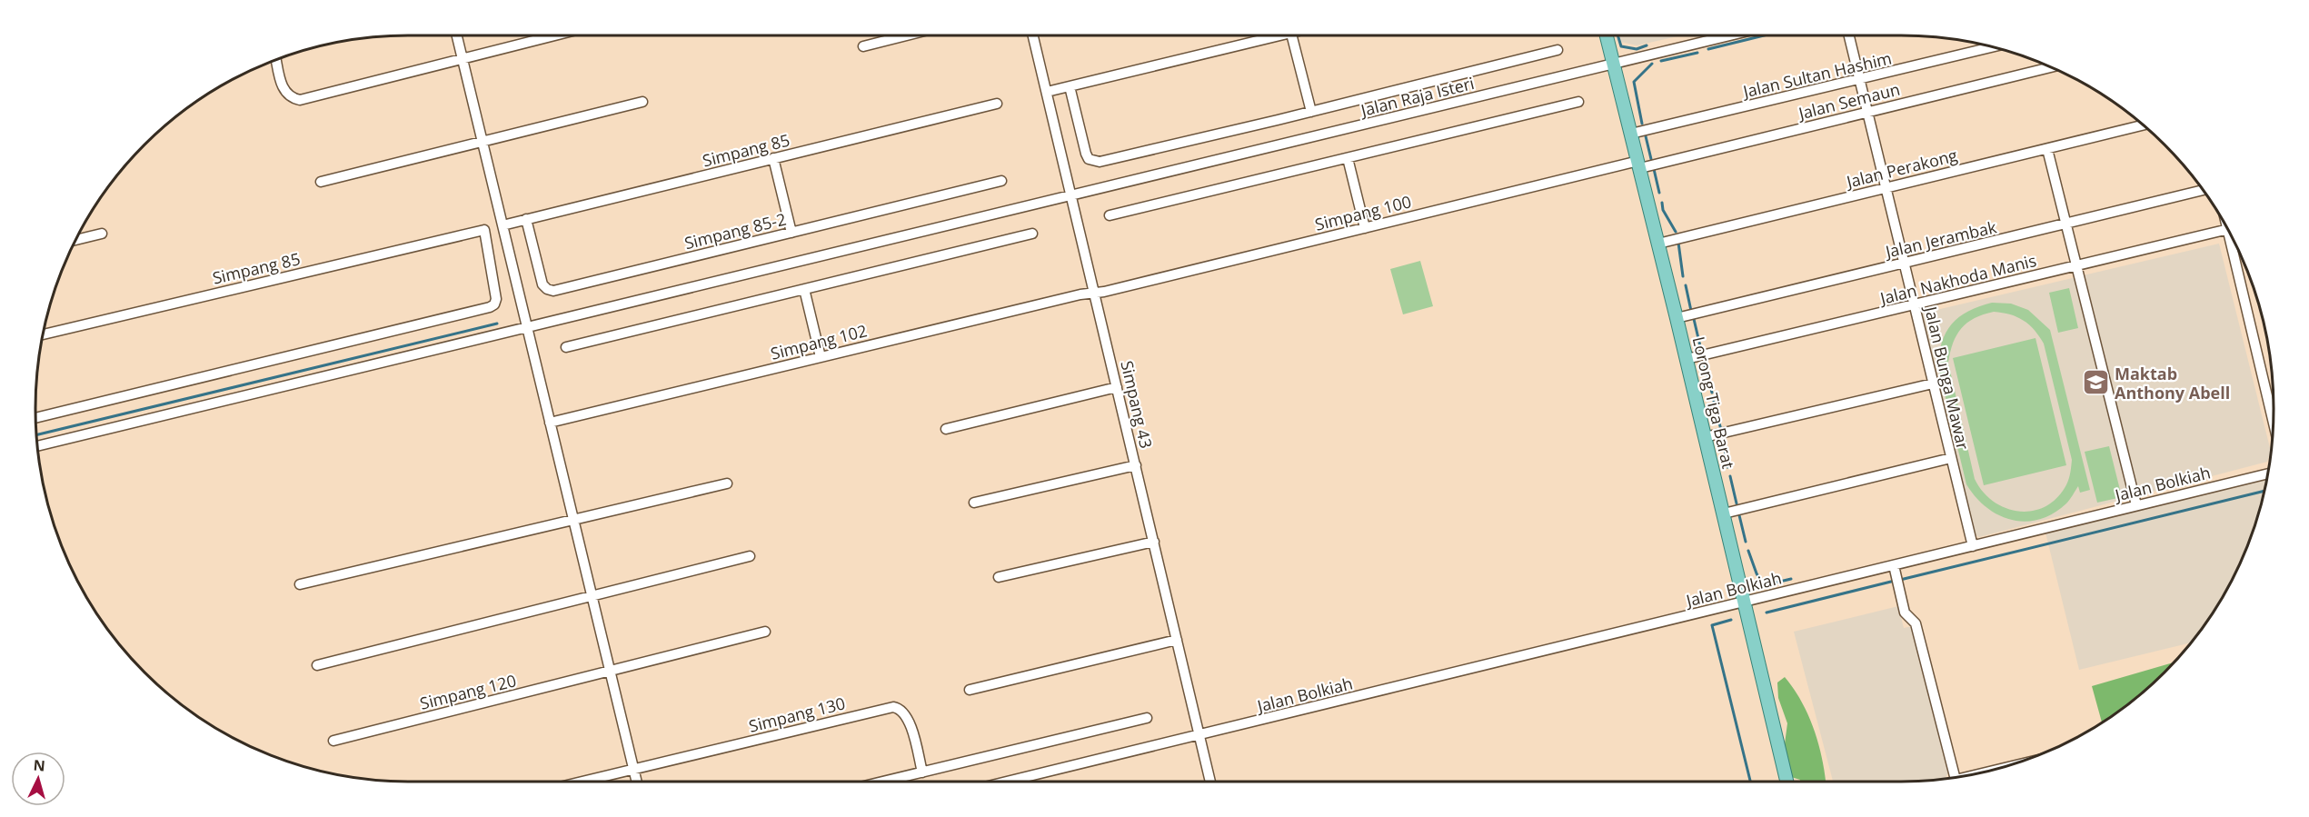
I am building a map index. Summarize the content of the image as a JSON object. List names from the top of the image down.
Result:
{
  "streets": {
    "main road": ["Lorong Tiga Barat"],
    "street": [
      "Jalan Sultan Hashim",
      "Jalan Raja Isteri",
      "Jalan Semaun",
      "Simpang 85",
      "Jalan Perakong",
      "Simpang 100",
      "Simpang 85-2",
      "Jalan Jerambak",
      "Jalan Nakhoda Manis",
      "Simpang 102",
      "Jalan Bunga Mawar",
      "Simpang 43",
      "Jalan Bolkiah",
      "Simpang 120",
      "Simpang 130"
    ]
  },
  "crossings": [
    ["Jalan Sultan Hashim", "Jalan Bunga Mawar"],
    ["Jalan Sultan Hashim", "Lorong Tiga Barat"],
    ["Jalan Raja Isteri", "Lorong Tiga Barat"],
    ["Jalan Raja Isteri", "Simpang 43"],
    ["Jalan Semaun", "Simpang 100"],
    ["Jalan Semaun", "Jalan Bunga Mawar"],
    ["Jalan Semaun", "Lorong Tiga Barat"],
    ["Simpang 85", "Simpang 85-2"],
    ["Jalan Perakong", "Jalan Bunga Mawar"],
    ["Jalan Perakong", "Lorong Tiga Barat"],
    ["Simpang 100", "Simpang 102"],
    ["Simpang 100", "Lorong Tiga Barat"],
    ["Simpang 100", "Simpang 43"],
    ["Jalan Jerambak", "Jalan Bunga Mawar"],
    ["Jalan Jerambak", "Lorong Tiga Barat"],
    ["Jalan Nakhoda Manis", "Jalan Bunga Mawar"],
    ["Jalan Nakhoda Manis", "Lorong Tiga Barat"],
    ["Simpang 102", "Simpang 43"],
    ["Jalan Bunga Mawar", "Jalan Bolkiah"],
    ["Lorong Tiga Barat", "Jalan Bolkiah"],
    ["Simpang 43", "Jalan Bolkiah"]
  ],
  "places": {
    "school or university": ["Maktab Anthony Abell"]
  },
  "north": "top"
}
